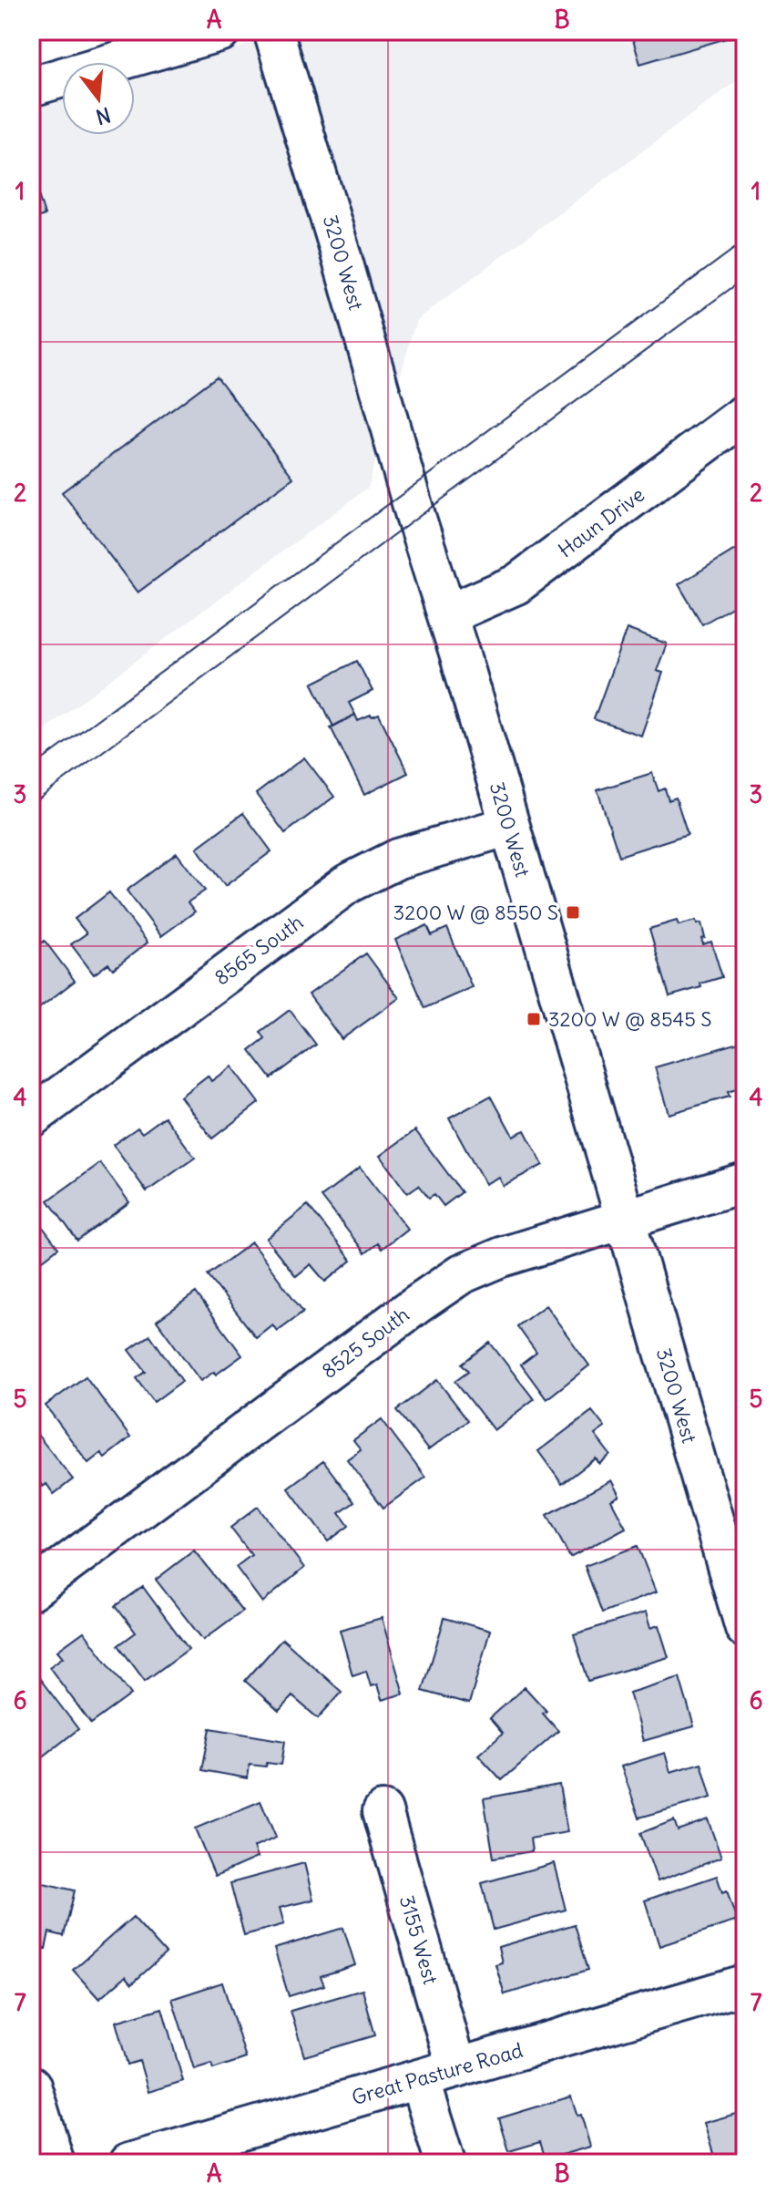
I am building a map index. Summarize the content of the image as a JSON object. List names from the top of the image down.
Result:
{
  "streets": {
    "street": [
      "3200 West",
      "Haun Drive",
      "8565 South",
      "8525 South",
      "3155 West",
      "Great Pasture Road"
    ]
  },
  "crossings": [
    ["3200 West", "Haun Drive"],
    ["3200 West", "8565 South"],
    ["3200 West", "8525 South"],
    ["3155 West", "Great Pasture Road"]
  ],
  "places": {
    "transit": ["3200 W @ 8550 S", "3200 W @ 8545 S"]
  },
  "north": "bottom",
  "grid": {
    "columns": ["A", "B"],
    "rows": [
      "1",
      "2",
      "3",
      "4",
      "5",
      "6",
      "7"
    ]
  }
}
